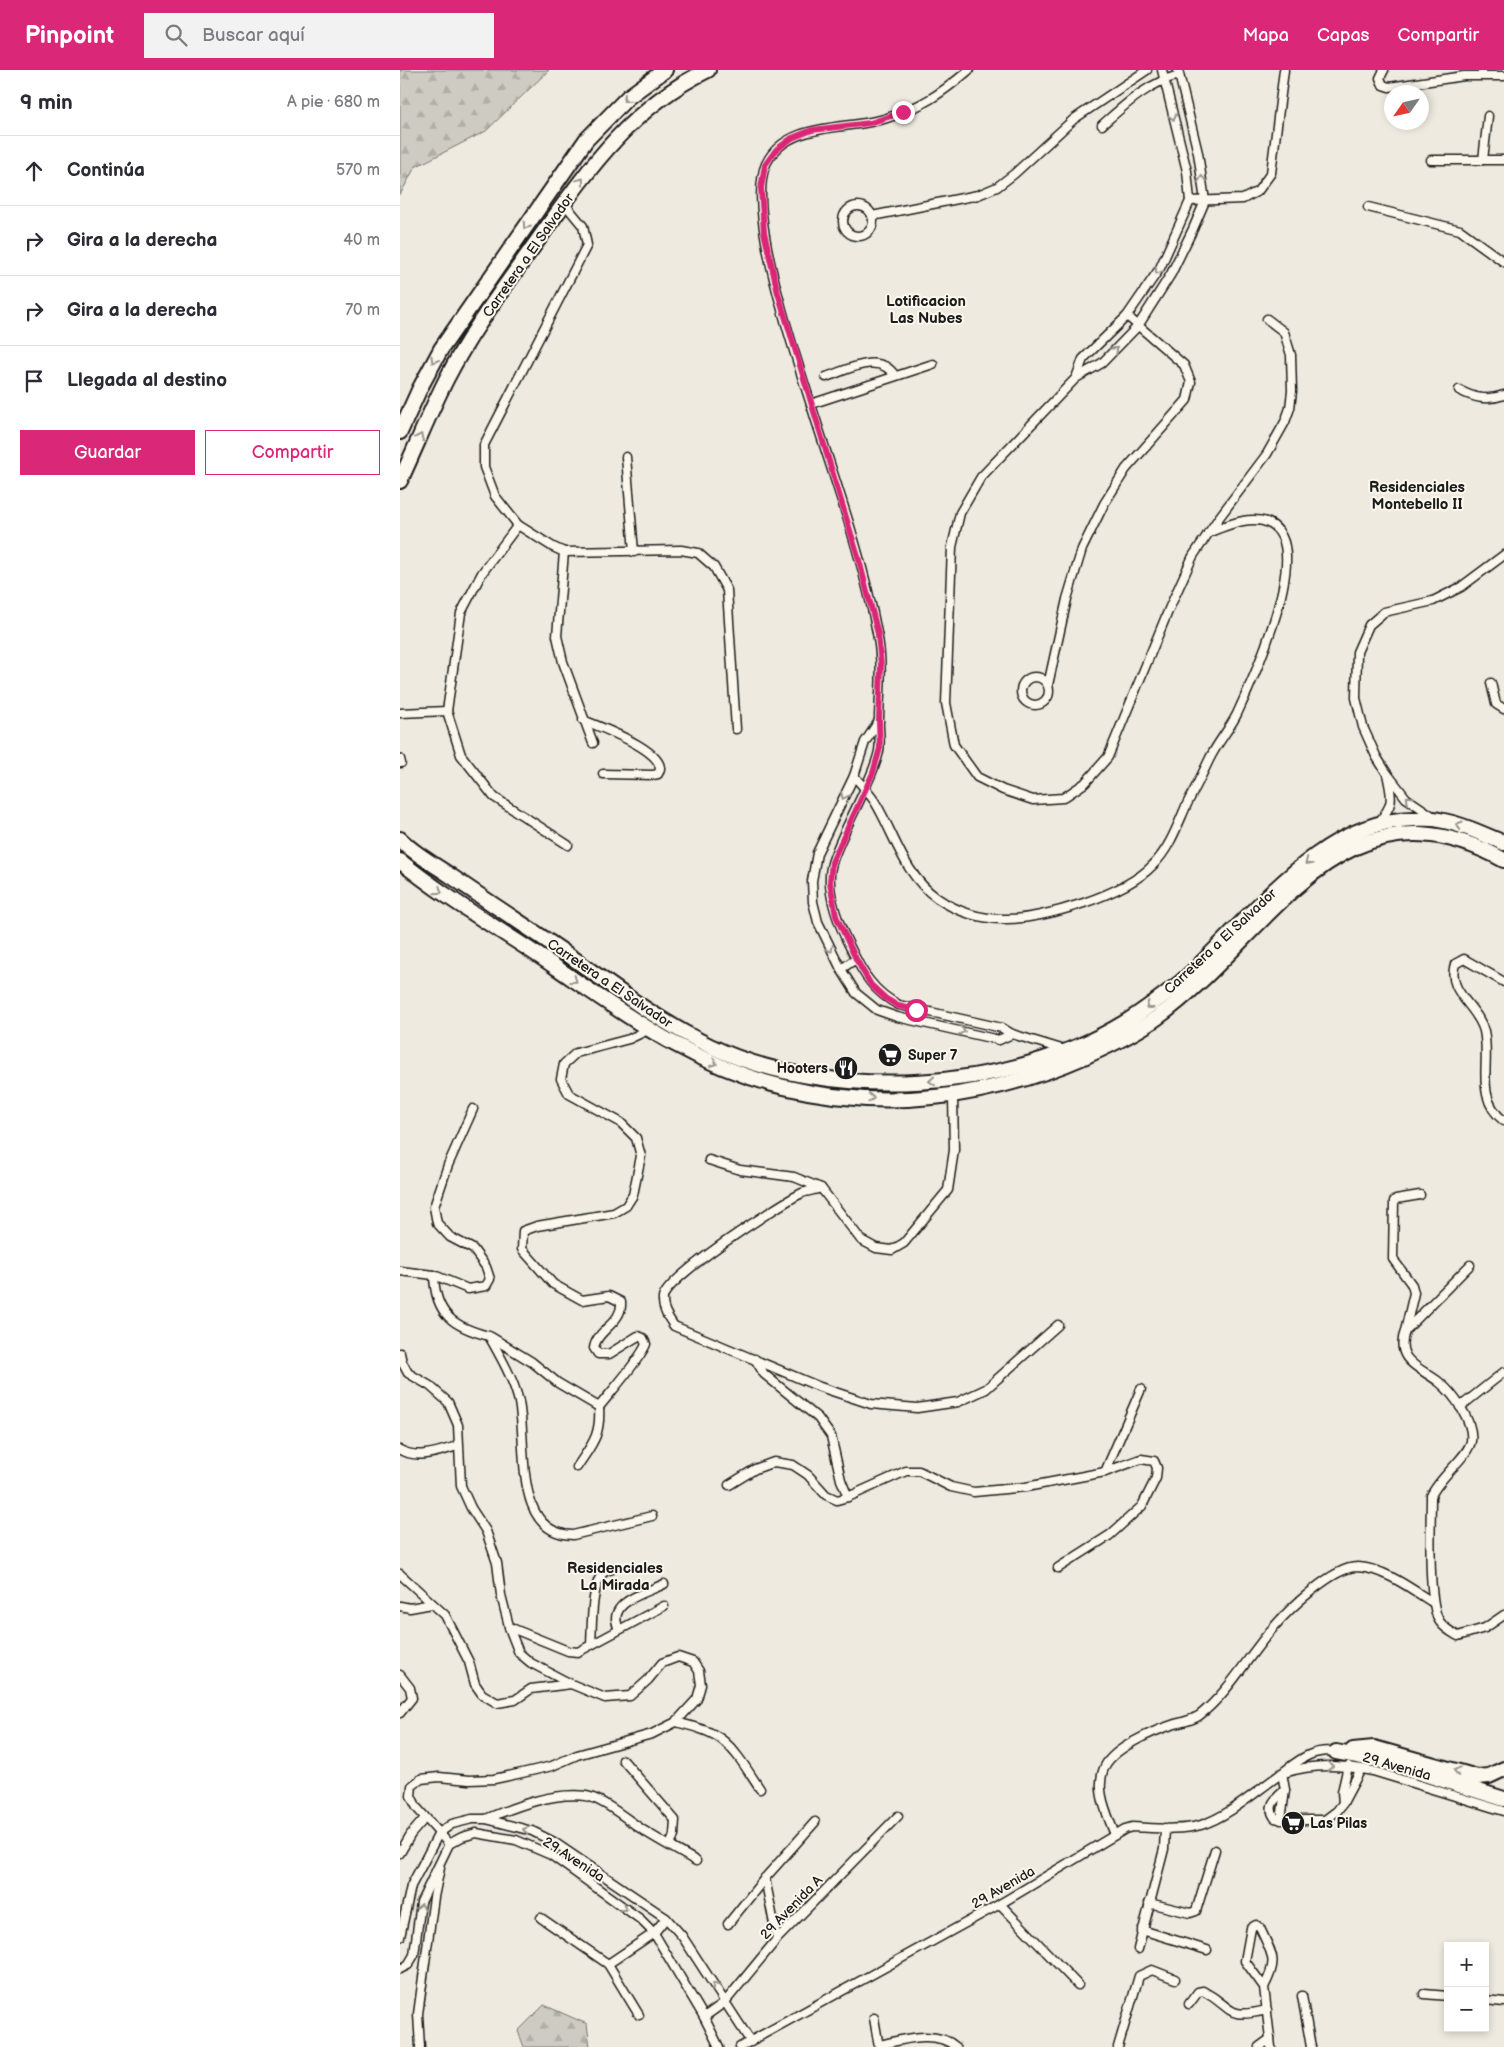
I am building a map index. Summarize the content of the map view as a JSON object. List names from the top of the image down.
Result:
{
  "streets": {
    "highway": ["Carretera a El Salvador"],
    "street": ["29 Avenida", "29 Avenida A"]
  },
  "crossings": [
    ["29 Avenida", "29 Avenida A"]
  ],
  "districts": ["Lotificacion Las Nubes", "Residenciales Montebello II", "Residenciales La Mirada"],
  "places": {
    "supermarket": ["Super 7", "Las Pilas"],
    "restaurant": ["Hooters"]
  },
  "north": "bottom left",
  "page": {
    "header": "Pinpoint",
    "search": "Buscar aquí",
    "nav": ["Mapa", "Capas", "Compartir"],
    "heading": ["9 min", "A pie · 680 m"],
    "list": [
      ["Continúa", "570 m"],
      ["Gira a la derecha", "40 m"],
      ["Gira a la derecha", "70 m"],
      "Llegada al destino"
    ],
    "buttons": ["Guardar", "Compartir"],
    "map_buttons": ["+", "−"]
  }
}
